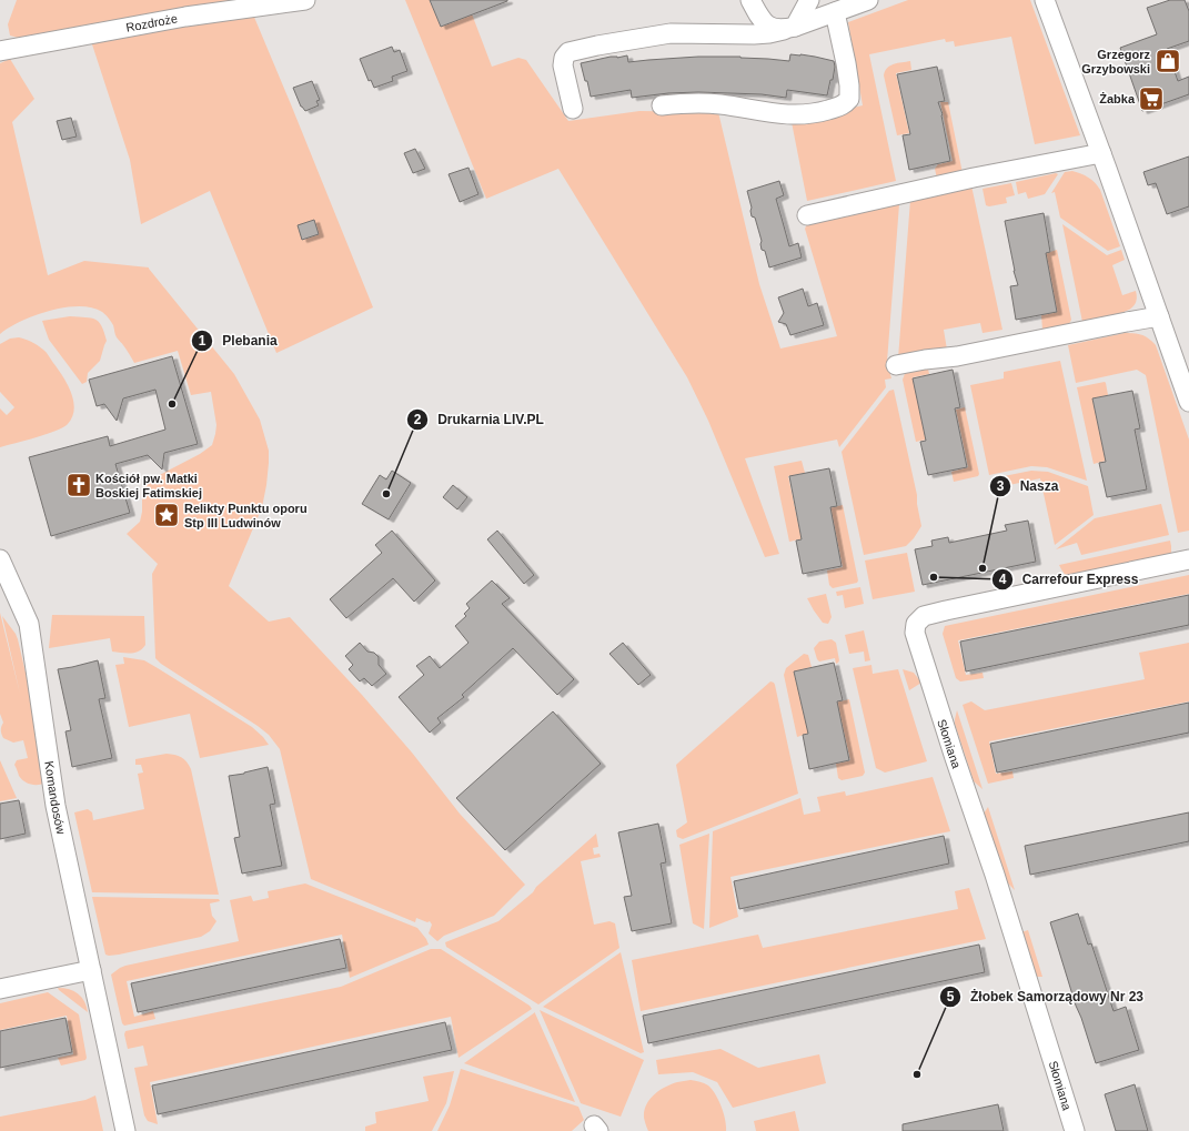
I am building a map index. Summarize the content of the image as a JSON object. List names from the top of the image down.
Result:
{
  "streets": {
    "street": ["Rozdroże", "Słomiana", "Komandosów"]
  },
  "places": {
    "shop": ["Grzegorz Grzybowski"],
    "supermarket": ["Żabka"],
    "other": [
      "Plebania",
      "Drukarnia LIV.PL",
      "Nasza",
      "Carrefour Express",
      "Żłobek Samorządowy Nr 23"
    ],
    "church": ["Kościół pw. Matki Boskiej Fatimskiej"],
    "place": ["Relikty Punktu oporu Stp III Ludwinów"]
  }
}
